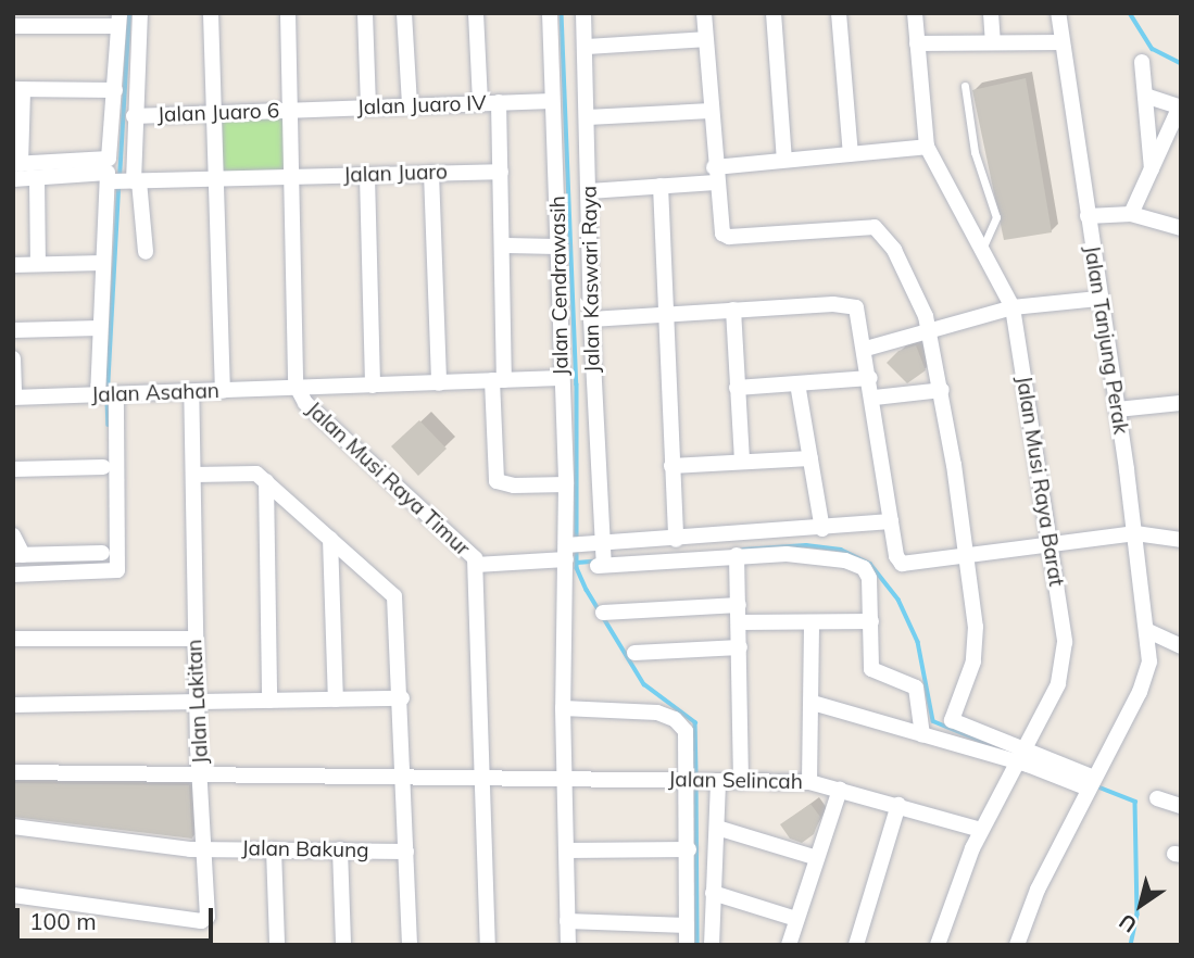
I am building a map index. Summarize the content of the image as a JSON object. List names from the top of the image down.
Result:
{
  "streets": {
    "street": [
      "Jalan Juaro IV",
      "Jalan Juaro 6",
      "Jalan Juaro",
      "Jalan Kaswari Raya",
      "Jalan Cendrawasih",
      "Jalan Tanjung Perak",
      "Jalan Asahan",
      "Jalan Musi Raya Timur",
      "Jalan Musi Raya Barat",
      "Jalan Lakitan",
      "Jalan Selincah",
      "Jalan Bakung"
    ]
  },
  "crossings": [
    ["Jalan Juaro IV", "Jalan Juaro 6"],
    ["Jalan Juaro IV", "Jalan Cendrawasih"],
    ["Jalan Juaro IV", "Jalan Musi Raya Timur"],
    ["Jalan Juaro 6", "Jalan Musi Raya Timur"],
    ["Jalan Juaro", "Jalan Musi Raya Timur"],
    ["Jalan Cendrawasih", "Jalan Asahan"],
    ["Jalan Cendrawasih", "Jalan Selincah"],
    ["Jalan Asahan", "Jalan Musi Raya Timur"],
    ["Jalan Asahan", "Jalan Lakitan"],
    ["Jalan Musi Raya Timur", "Jalan Lakitan"],
    ["Jalan Musi Raya Timur", "Jalan Selincah"],
    ["Jalan Musi Raya Barat", "Jalan Selincah"],
    ["Jalan Lakitan", "Jalan Selincah"]
  ],
  "scale_bar": "100 m",
  "north": "bottom left"
}
